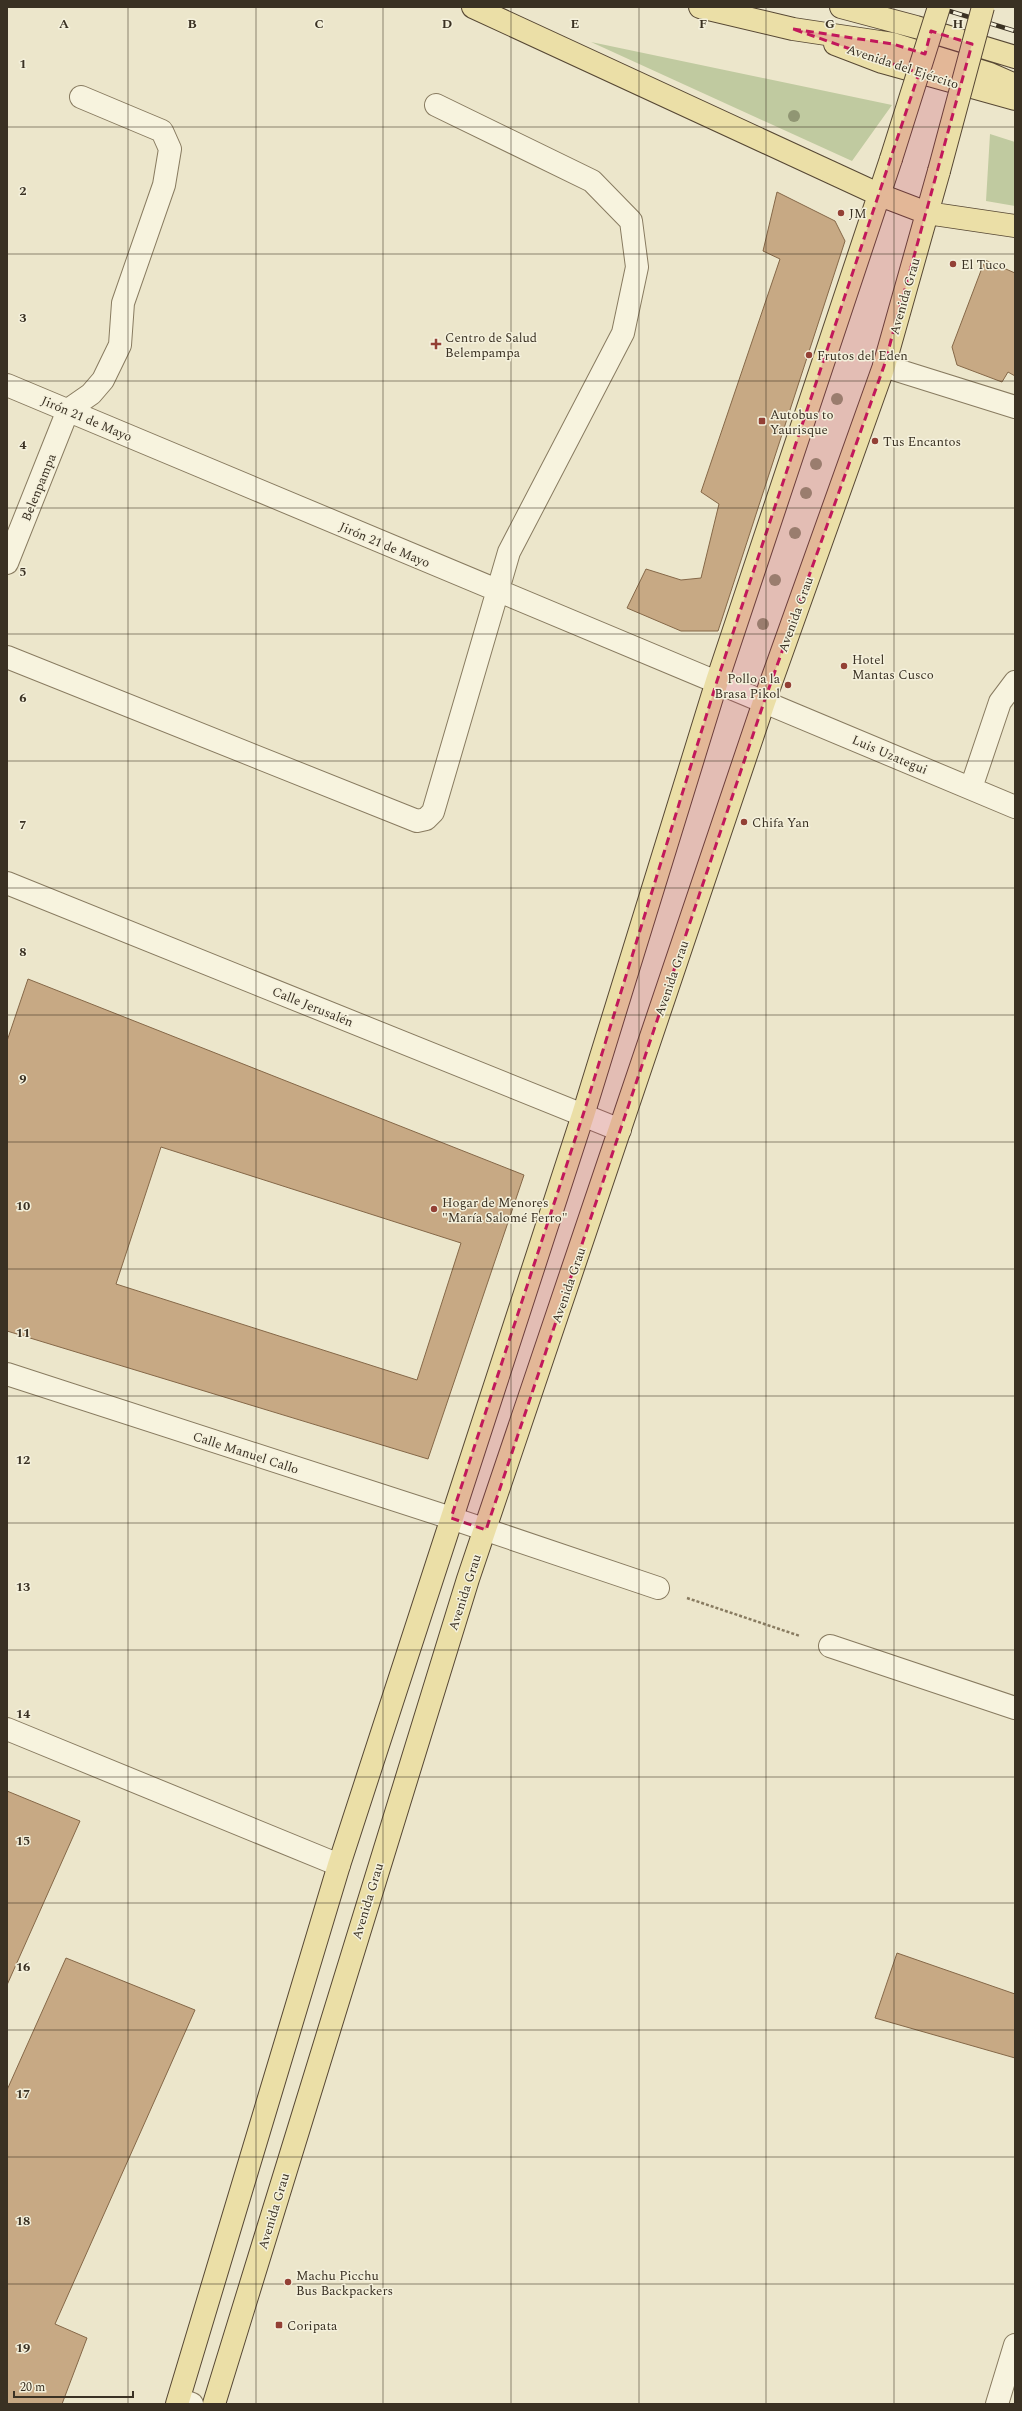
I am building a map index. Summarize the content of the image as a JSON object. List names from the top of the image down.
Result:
{
  "streets": {
    "main road": ["Avenida del Ejército", "Avenida Grau"],
    "street": [
      "Jirón 21 de Mayo",
      "Belenpampa",
      "Luis Uzategui",
      "Calle Jerusalén",
      "Calle Manuel Callo"
    ]
  },
  "crossings": [
    ["Avenida Grau", "Jirón 21 de Mayo"],
    ["Avenida Grau", "Luis Uzategui"],
    ["Avenida Grau", "Calle Jerusalén"],
    ["Avenida Grau", "Calle Manuel Callo"],
    ["Jirón 21 de Mayo", "Belenpampa"],
    ["Jirón 21 de Mayo", "Luis Uzategui"]
  ],
  "places": {
    "other": [
      "JM",
      "El Tuco",
      "Frutos del Eden",
      "Tus Encantos",
      "Hotel Mantas Cusco",
      "Pollo a la Brasa Pikol",
      "Chifa Yan",
      "Hogar de Menores \"María Salomé Ferro\"",
      "Machu Picchu Bus Backpackers"
    ],
    "health": ["Centro de Salud Belempampa"],
    "transit": ["Autobus to Yaurisque", "Coripata"]
  },
  "scale_bar": "20 m",
  "grid": {
    "columns": [
      "A",
      "B",
      "C",
      "D",
      "E",
      "F",
      "G",
      "H"
    ],
    "rows": [
      "1",
      "2",
      "3",
      "4",
      "5",
      "6",
      "7",
      "8",
      "9",
      "10",
      "11",
      "12",
      "13",
      "14",
      "15",
      "16",
      "17",
      "18",
      "19"
    ]
  }
}
